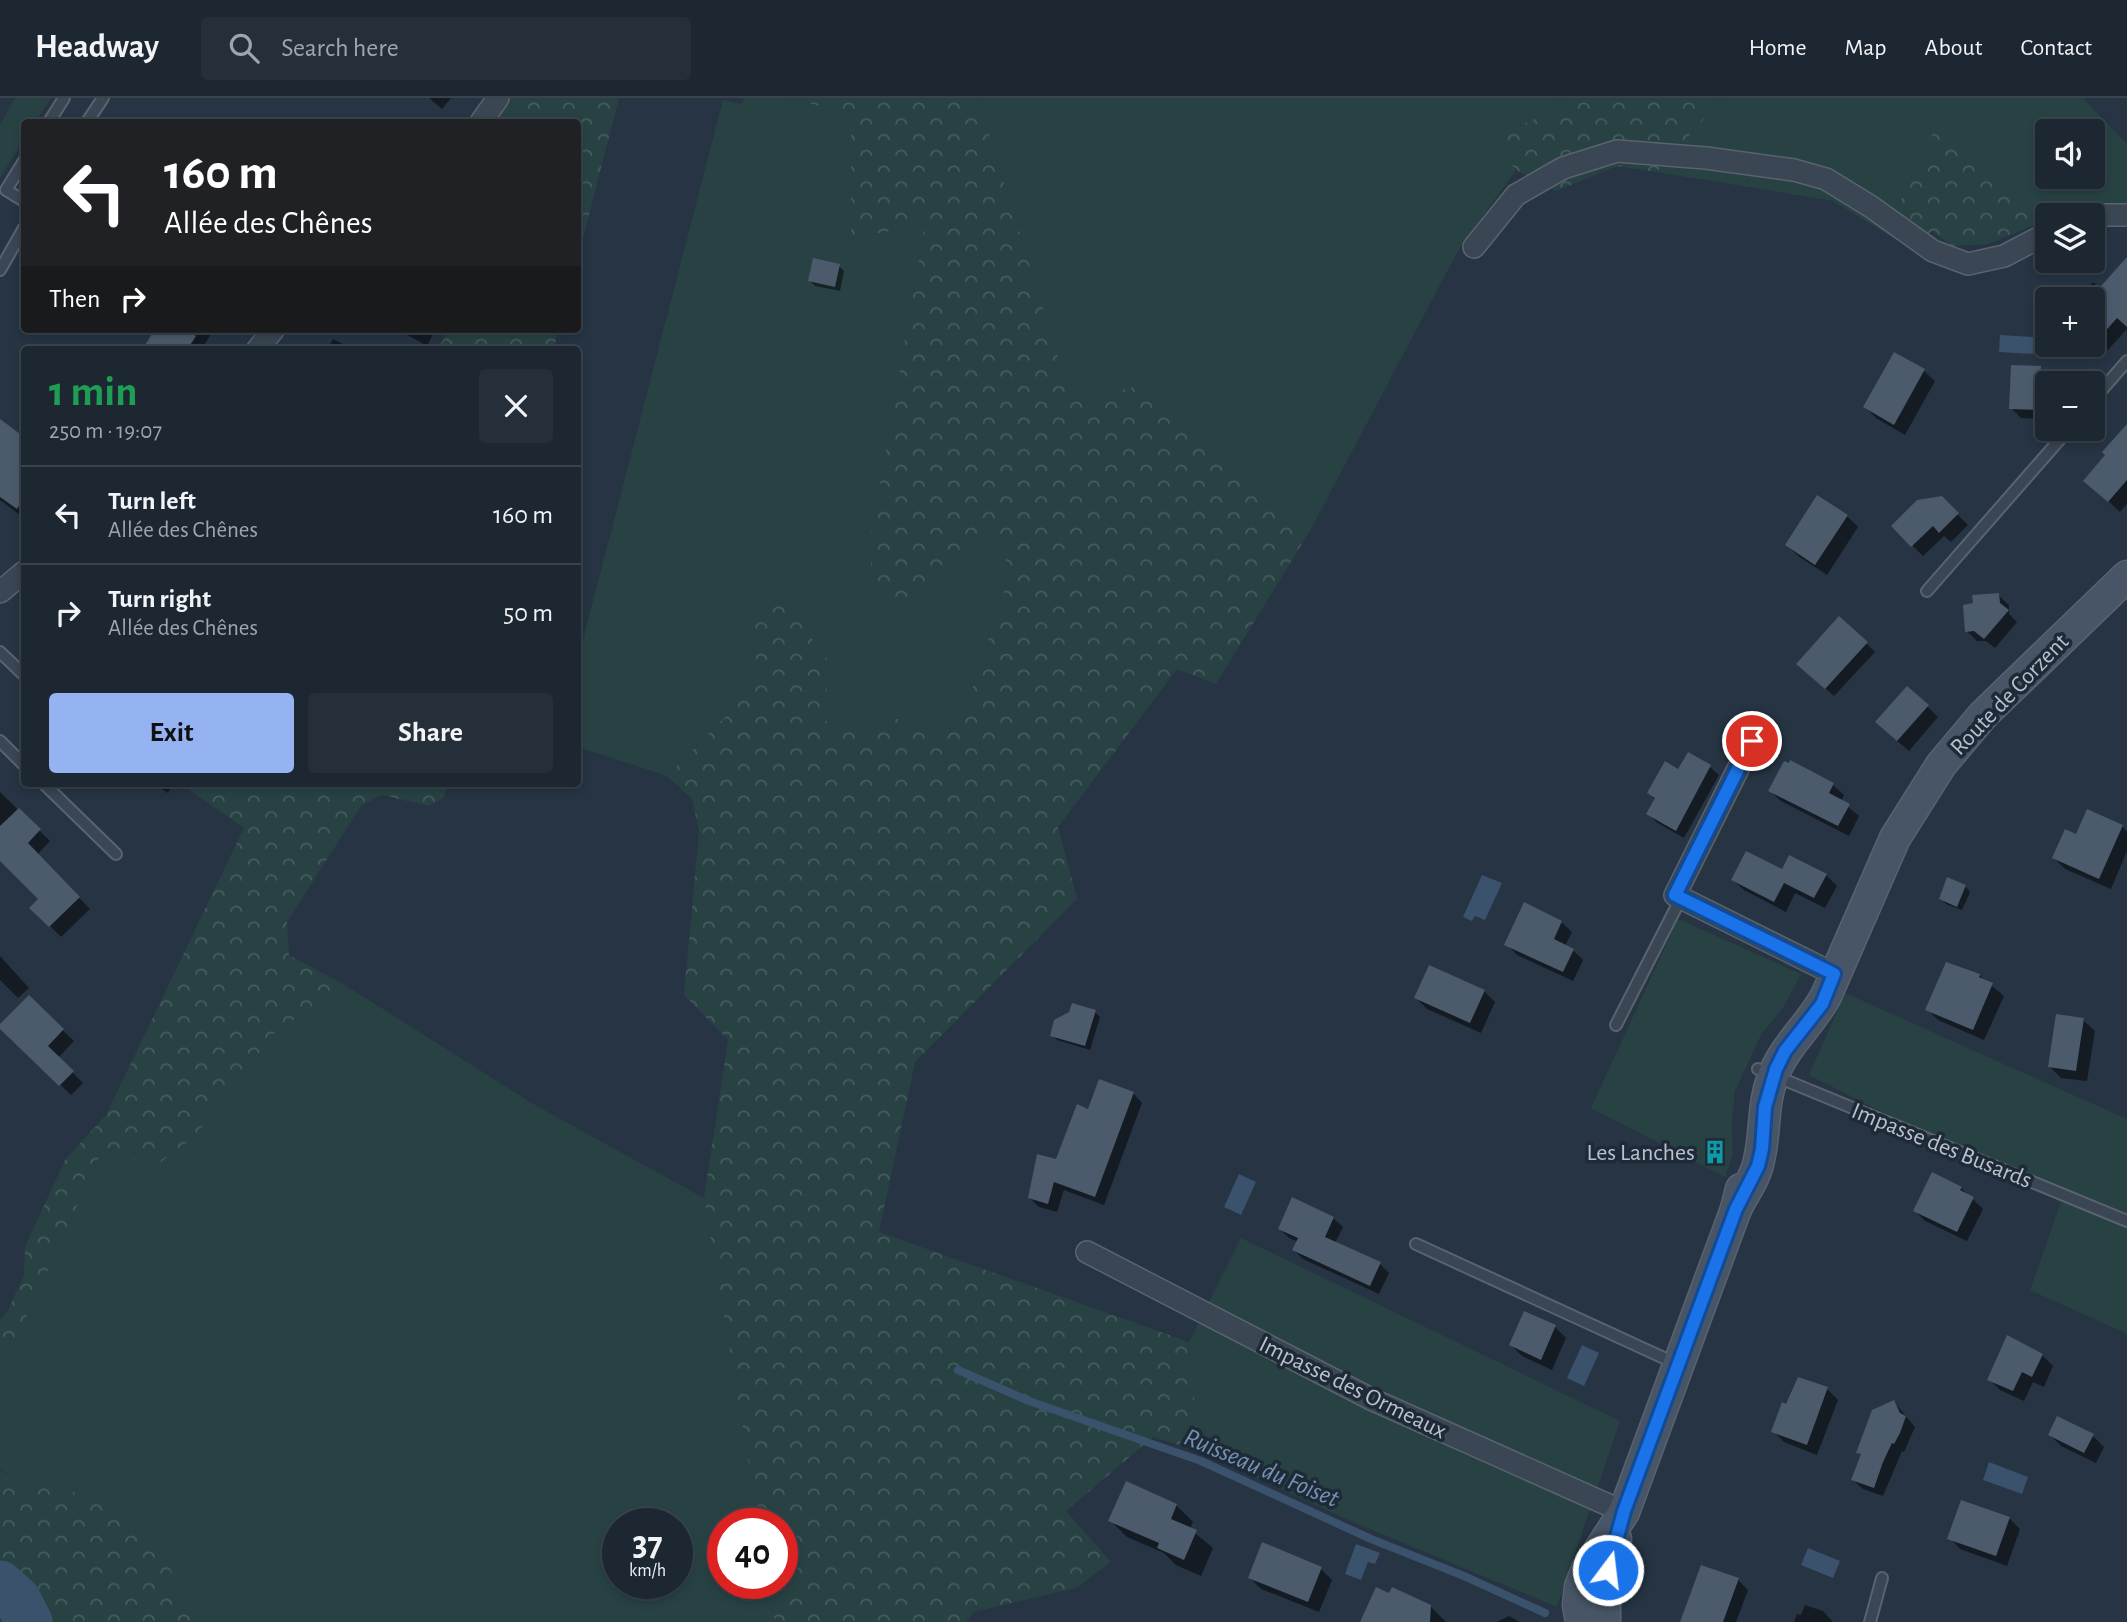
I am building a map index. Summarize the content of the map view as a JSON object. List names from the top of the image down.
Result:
{
  "streets": {
    "street": ["Route de Corzent", "Impasse des Ormeaux"],
    "lane": ["Impasse des Busards"]
  },
  "crossings": [
    ["Route de Corzent", "Impasse des Busards"],
    ["Route de Corzent", "Impasse des Ormeaux"]
  ],
  "water": ["Ruisseau du Foiset"],
  "places": {
    "building": ["Les Lanches"]
  },
  "page": {
    "header": "Headway",
    "search": "Search here",
    "nav": [
      "Home",
      "Map",
      "About",
      "Contact"
    ],
    "map_buttons": ["+", "−"],
    "turn": ["160 m", "Allée des Chênes"],
    "then": "Then",
    "heading": ["1 min", "250 m · 19:07"],
    "list": [
      {
        "name": "Turn left",
        "note": "Allée des Chênes",
        "value": "160 m"
      },
      {
        "name": "Turn right",
        "note": "Allée des Chênes",
        "value": "50 m"
      }
    ],
    "buttons": ["Exit", "Share"],
    "speed": "37 km/h",
    "limit": "40"
  }
}
